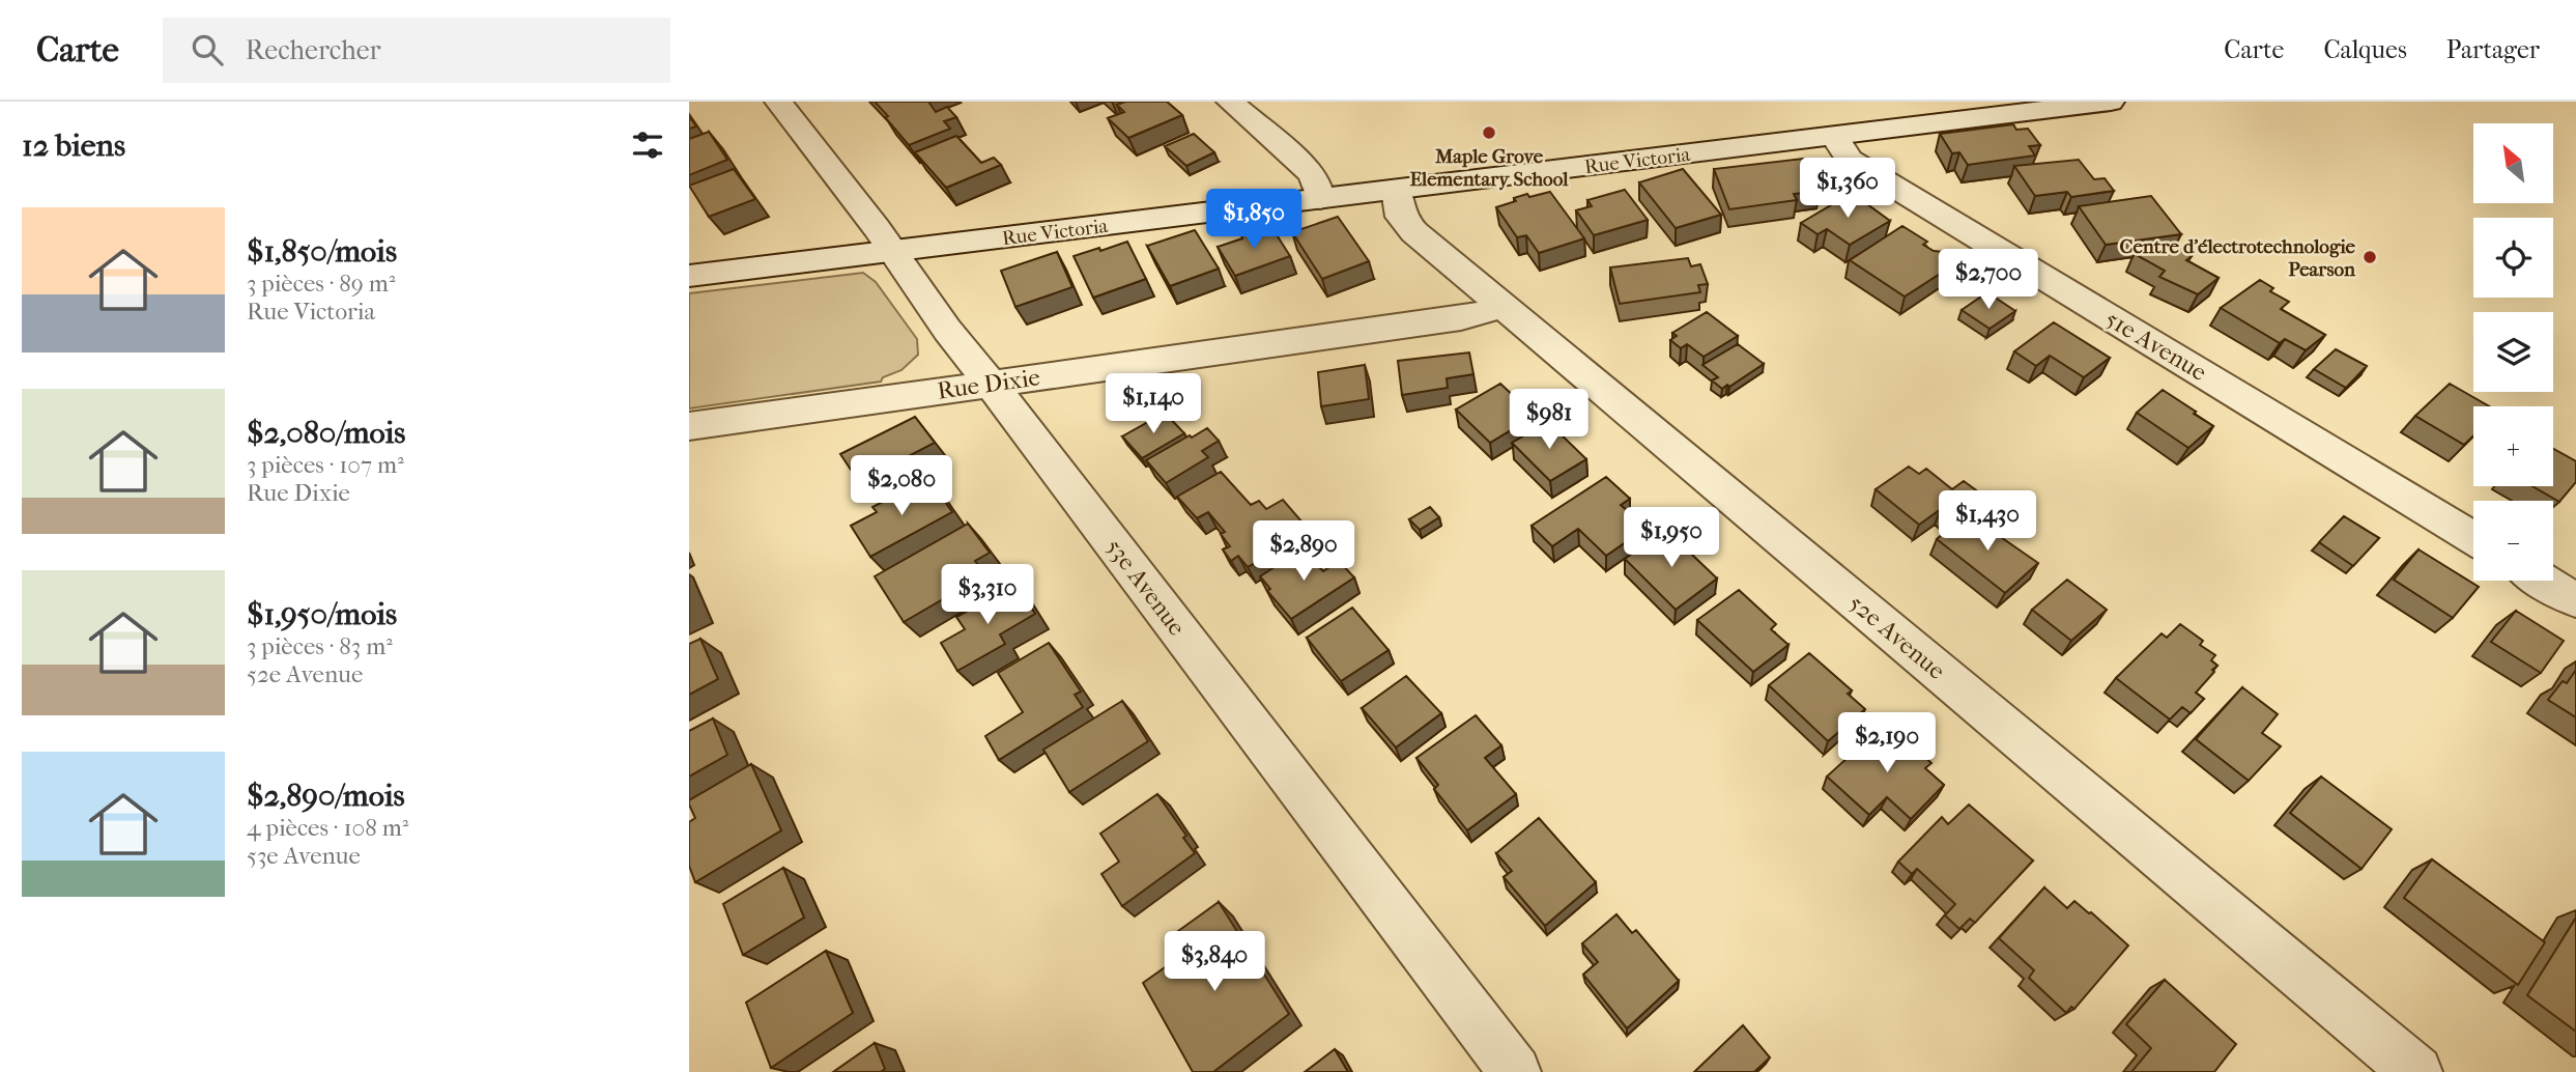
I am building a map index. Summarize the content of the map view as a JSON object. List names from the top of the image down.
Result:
{
  "streets": {
    "street": [
      "Rue Victoria",
      "51e Avenue",
      "Rue Dixie",
      "53e Avenue",
      "52e Avenue"
    ]
  },
  "crossings": [
    ["Rue Victoria", "51e Avenue"],
    ["Rue Victoria", "53e Avenue"],
    ["Rue Victoria", "52e Avenue"],
    ["Rue Dixie", "53e Avenue"],
    ["Rue Dixie", "52e Avenue"]
  ],
  "places": ["Maple Grove Elementary School", "Centre d’électrotechnologie Pearson"],
  "north": "top left",
  "page": {
    "header": "Carte",
    "search": "Rechercher",
    "nav": ["Carte", "Calques", "Partager"],
    "heading": "12 biens",
    "map_buttons": ["+", "−"],
    "price": [
      "$1,360",
      "$1,850",
      "$2,700",
      "$1,140",
      "$981",
      "$2,080",
      "$1,430",
      "$1,950",
      "$2,890",
      "$3,310",
      "$2,190",
      "$3,840"
    ],
    "list": [
      {
        "name": "$1,850/mois",
        "note": "3 pièces · 89 m² · Rue Victoria"
      },
      {
        "name": "$2,080/mois",
        "note": "3 pièces · 107 m² · Rue Dixie"
      },
      {
        "name": "$1,950/mois",
        "note": "3 pièces · 83 m² · 52e Avenue"
      },
      {
        "name": "$2,890/mois",
        "note": "4 pièces · 108 m² · 53e Avenue"
      }
    ]
  }
}
